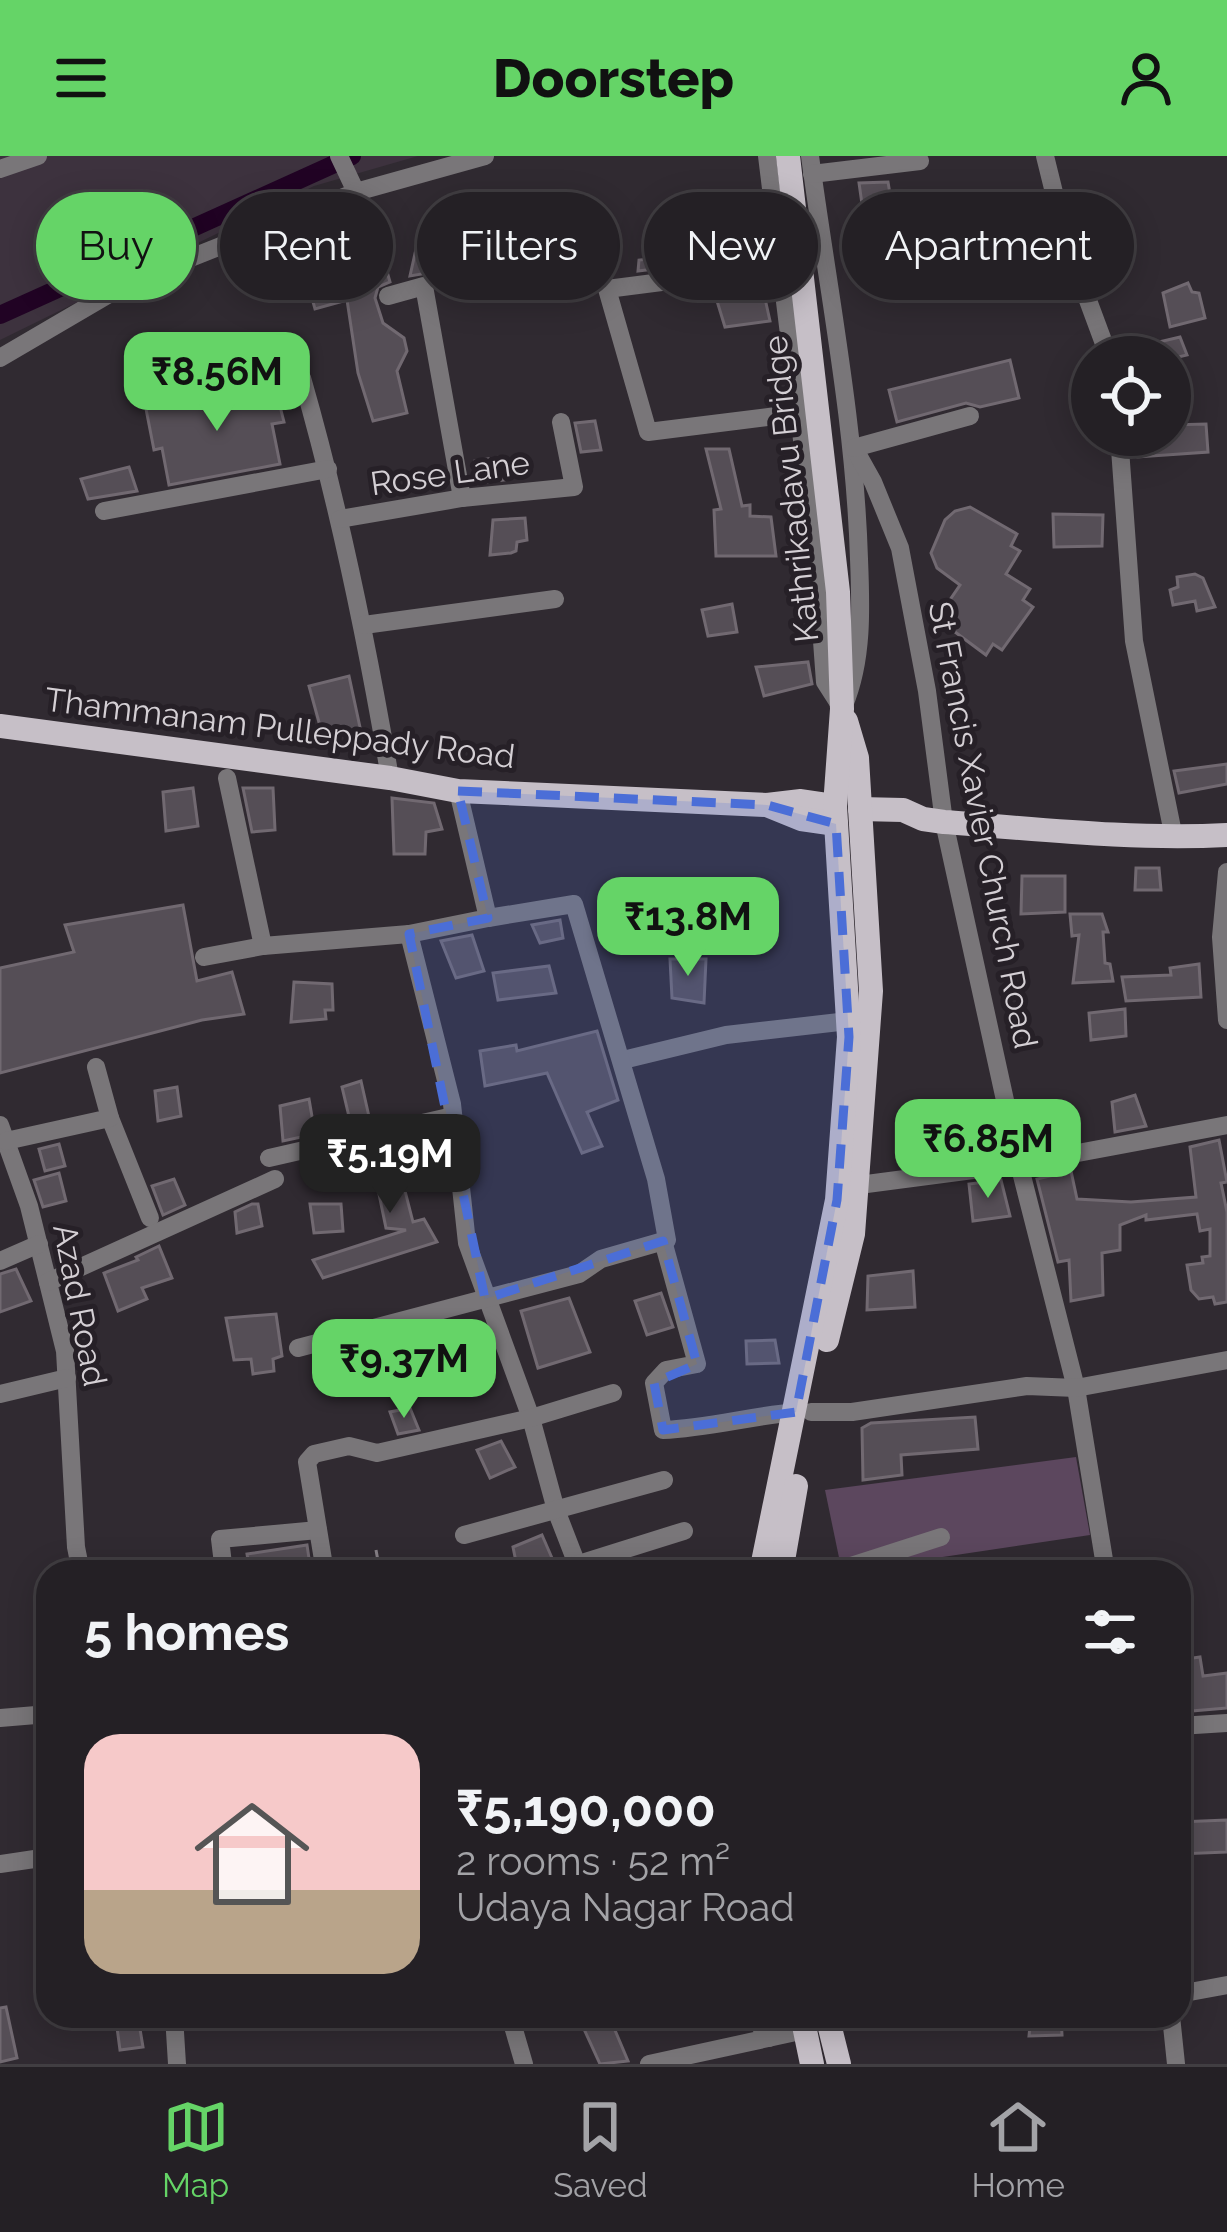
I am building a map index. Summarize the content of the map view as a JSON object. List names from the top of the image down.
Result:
{
  "streets": {
    "main road": ["Kathrikadavu Bridge", "Thammanam Pulleppady Road"],
    "street": ["Rose Lane", "St Francis Xavier Church Road", "Azad Road"]
  },
  "crossings": [
    ["Kathrikadavu Bridge", "Thammanam Pulleppady Road"],
    ["Thammanam Pulleppady Road", "St Francis Xavier Church Road"]
  ],
  "page": {
    "header": "Doorstep",
    "chip": [
      "Buy",
      "Rent",
      "Filters",
      "New",
      "Apartment"
    ],
    "price": [
      "₹8.56M",
      "₹13.8M",
      "₹6.85M",
      "₹5.19M",
      "₹9.37M"
    ],
    "heading": "5 homes",
    "list": [
      {
        "name": "₹5,190,000",
        "note": "2 rooms · 52 m² · Udaya Nagar Road"
      }
    ],
    "tabs": ["Map", "Saved", "Home"]
  }
}
